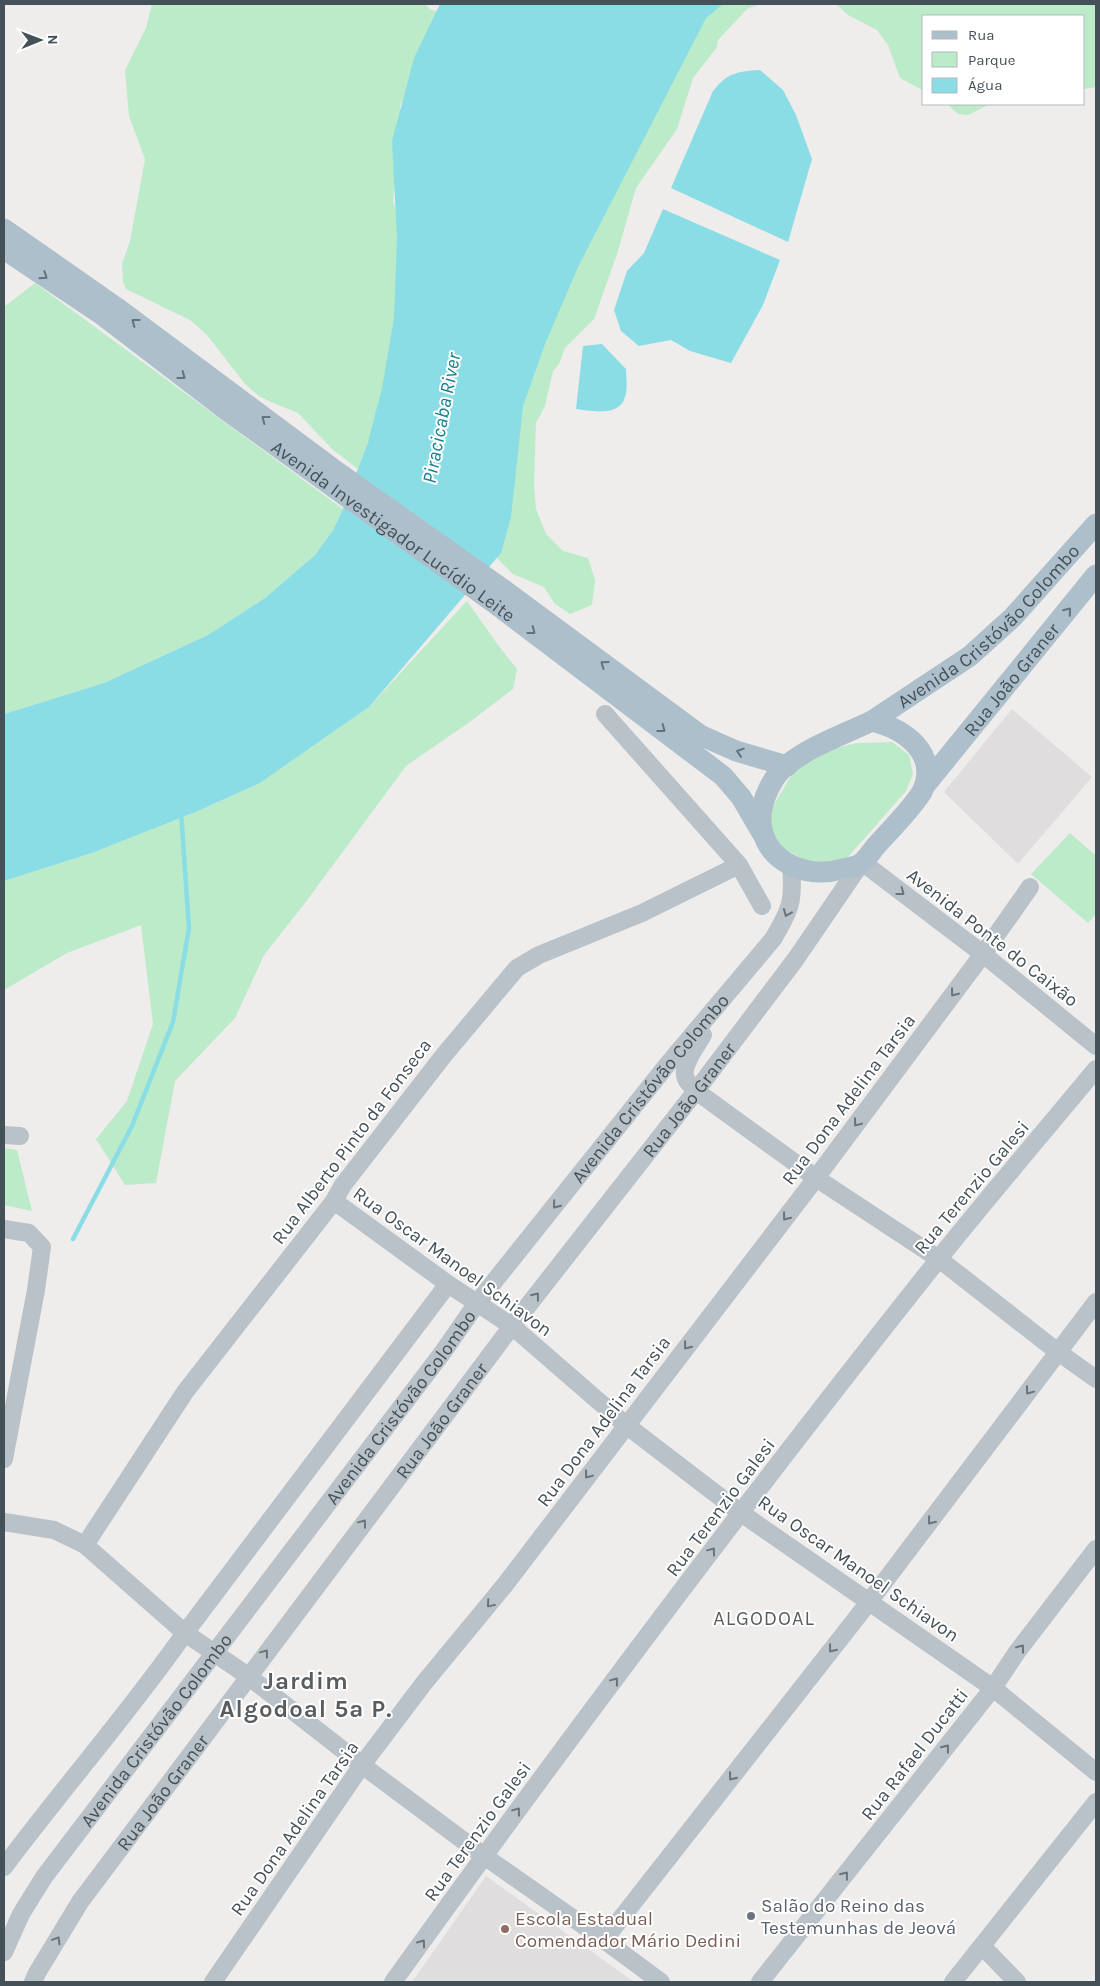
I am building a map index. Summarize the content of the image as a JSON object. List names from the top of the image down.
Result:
{
  "streets": {
    "main road": ["Avenida Investigador Lucídio Leite", "Avenida Cristóvão Colombo", "Rua João Graner"],
    "street": [
      "Avenida Ponte do Caixão",
      "Rua Dona Adelina Tarsia",
      "Rua Alberto Pinto da Fonseca",
      "Rua Terenzio Galesi",
      "Rua Oscar Manoel Schiavon",
      "Rua Rafael Ducatti"
    ]
  },
  "crossings": [
    ["Avenida Investigador Lucídio Leite", "Avenida Cristóvão Colombo"],
    ["Avenida Investigador Lucídio Leite", "Rua João Graner"],
    ["Avenida Investigador Lucídio Leite", "Avenida Ponte do Caixão"],
    ["Avenida Cristóvão Colombo", "Rua João Graner"],
    ["Avenida Cristóvão Colombo", "Avenida Ponte do Caixão"],
    ["Avenida Cristóvão Colombo", "Rua Oscar Manoel Schiavon"],
    ["Rua João Graner", "Avenida Ponte do Caixão"],
    ["Rua João Graner", "Rua Oscar Manoel Schiavon"],
    ["Avenida Ponte do Caixão", "Rua Dona Adelina Tarsia"],
    ["Rua Dona Adelina Tarsia", "Rua Oscar Manoel Schiavon"],
    ["Rua Alberto Pinto da Fonseca", "Rua Oscar Manoel Schiavon"],
    ["Rua Terenzio Galesi", "Rua Oscar Manoel Schiavon"],
    ["Rua Oscar Manoel Schiavon", "Rua Rafael Ducatti"]
  ],
  "one_way": ["Rua João Graner", "Avenida Ponte do Caixão", "Rua Dona Adelina Tarsia"],
  "districts": ["ALGODOAL", "Jardim Algodoal 5ª P."],
  "water": ["Piracicaba River"],
  "places": ["Salão do Reino das Testemunhas de Jeová", "Escola Estadual Comendador Mário Dedini"],
  "legend": ["Rua", "Parque", "Água"],
  "north": "right"
}
